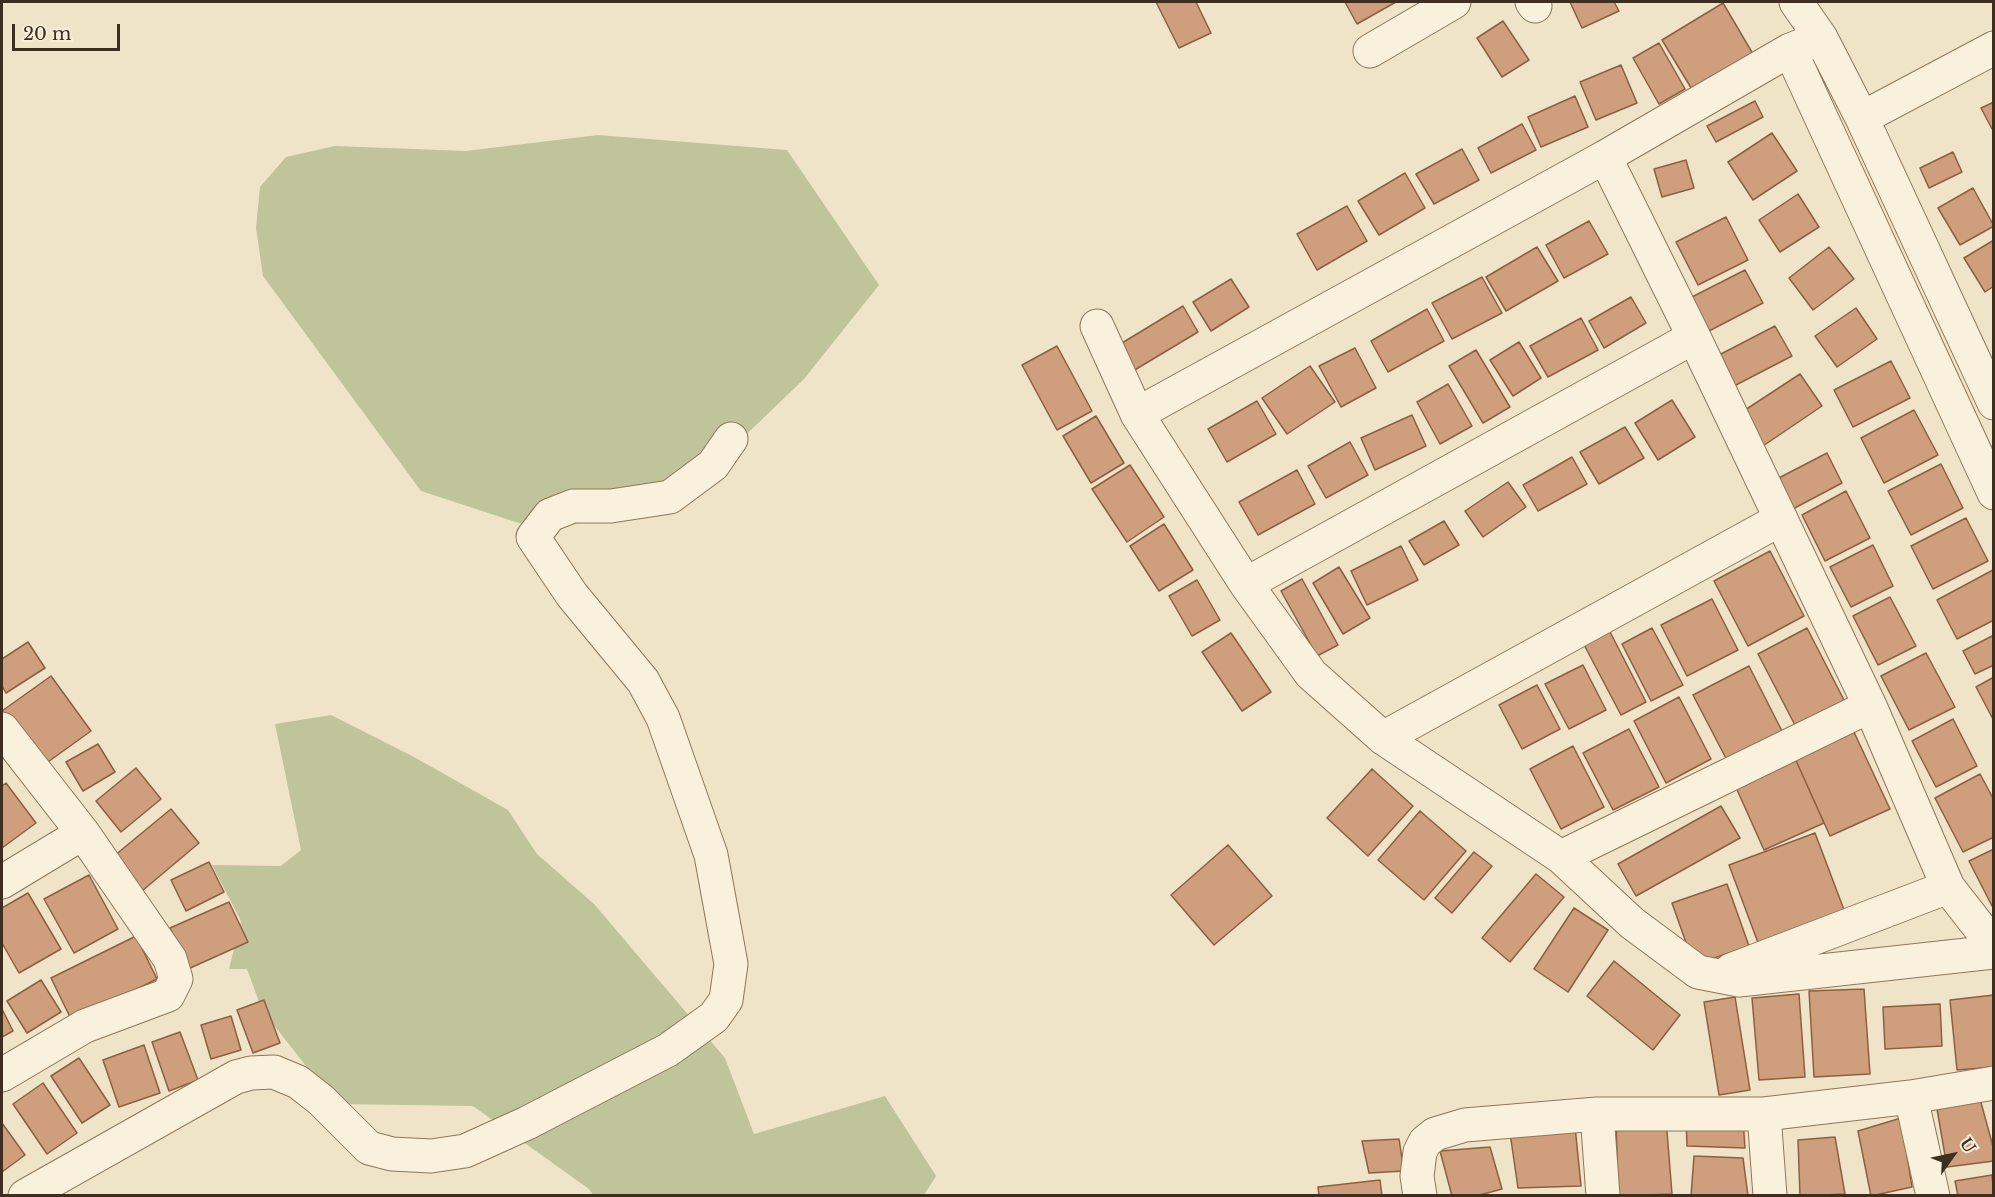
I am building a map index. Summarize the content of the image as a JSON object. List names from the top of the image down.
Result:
{
  "scale_bar": "20 m",
  "north": "top right"
}
